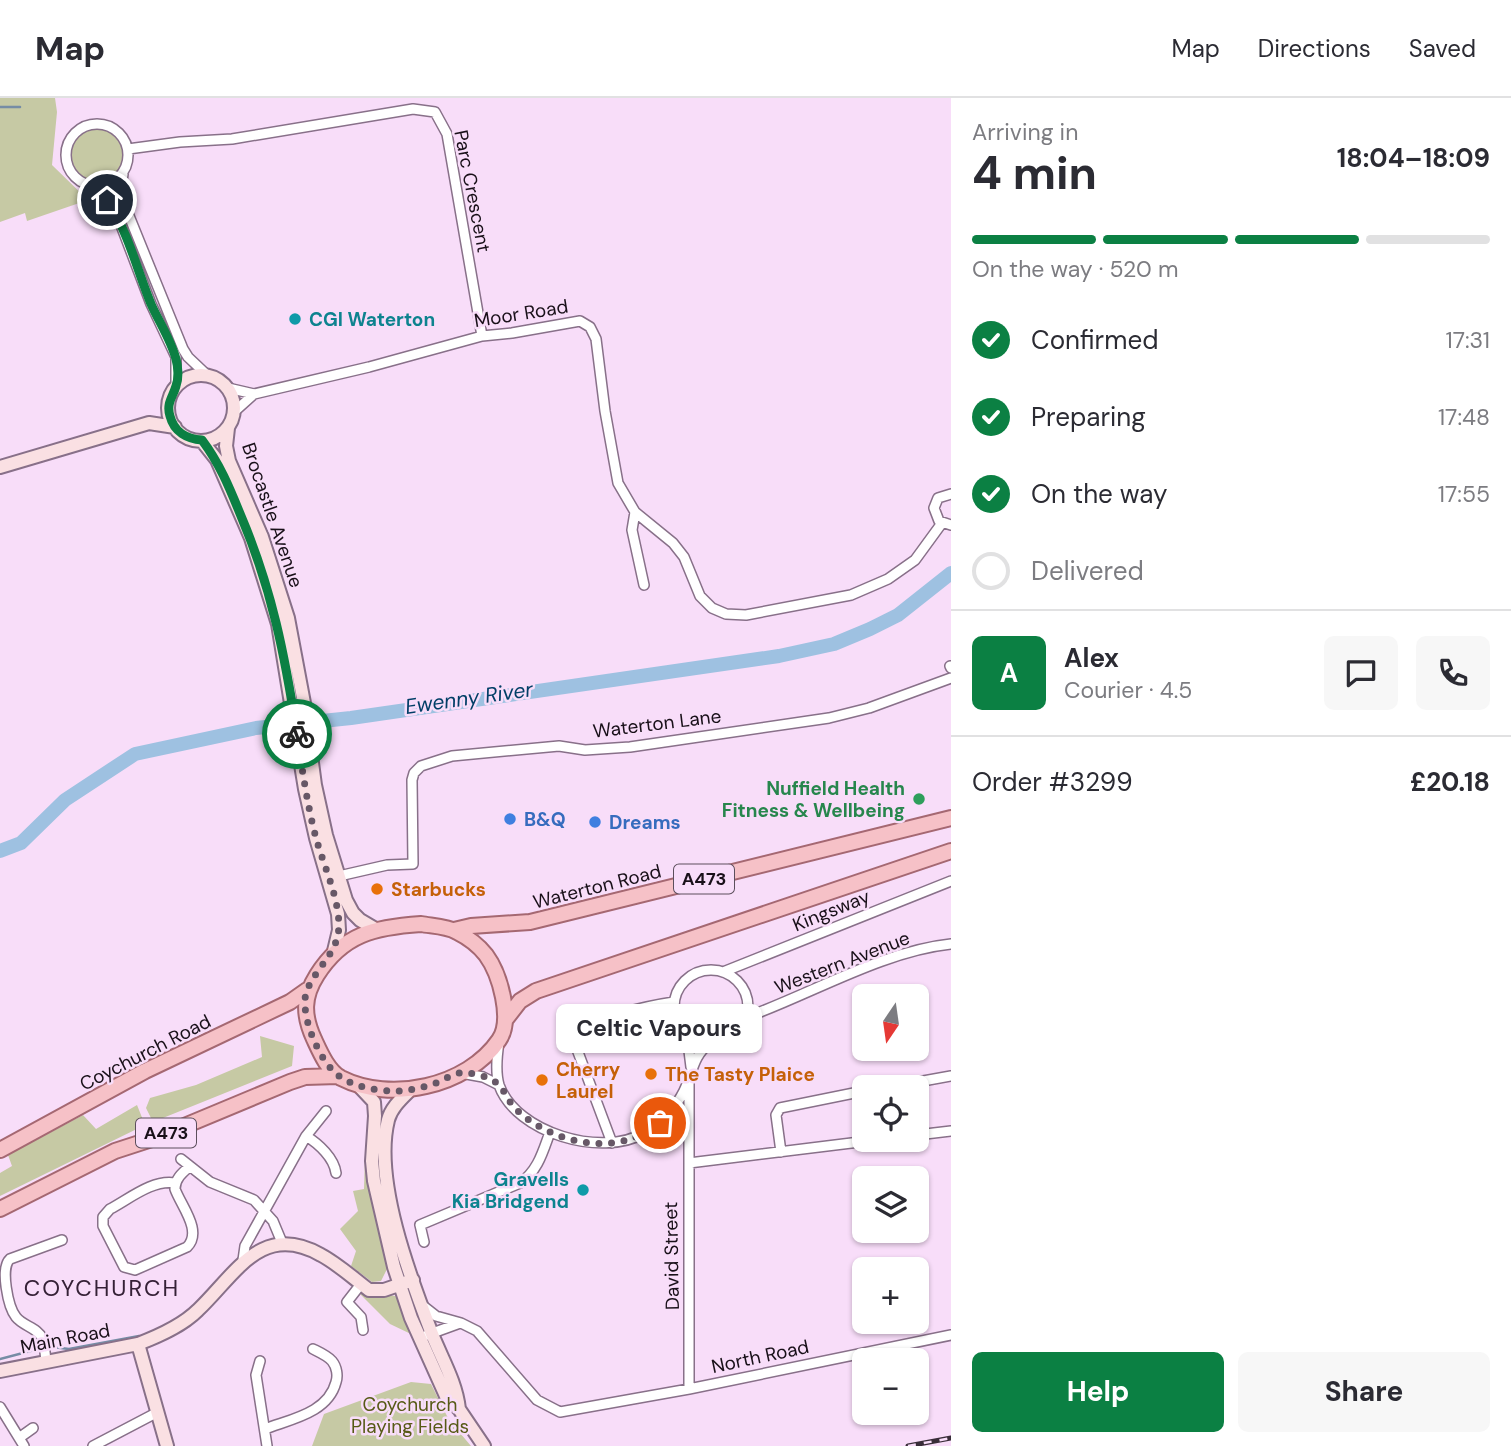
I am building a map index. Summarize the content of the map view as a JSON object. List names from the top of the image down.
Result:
{
  "streets": {
    "main road": ["A473", "Waterton Road", "Coychurch Road"],
    "street": [
      "Parc Crescent",
      "Moor Road",
      "Brocastle Avenue",
      "Waterton Lane",
      "Kingsway",
      "Western Avenue",
      "David Street",
      "Main Road",
      "North Road"
    ]
  },
  "crossings": [
    ["Parc Crescent", "Moor Road"],
    ["Moor Road", "Brocastle Avenue"],
    ["Brocastle Avenue", "Waterton Lane"],
    ["Brocastle Avenue", "A473"],
    ["Brocastle Avenue", "Waterton Road"],
    ["Brocastle Avenue", "Coychurch Road"],
    ["A473", "Waterton Road"],
    ["A473", "Coychurch Road"],
    ["Waterton Road", "Coychurch Road"],
    ["Kingsway", "Western Avenue"],
    ["David Street", "North Road"]
  ],
  "districts": ["COYCHURCH"],
  "water": ["Ewenny River"],
  "parks": ["Coychurch Playing Fields"],
  "places": [
    "CGI Waterton",
    "Nuffield Health Fitness & Wellbeing",
    "B&Q",
    "Dreams",
    "Starbucks",
    "The Tasty Plaice",
    "Cherry Laurel",
    "Celtic Vapours",
    "Gravells Kia Bridgend"
  ],
  "north": "bottom",
  "page": {
    "header": "Map",
    "nav": ["Map", "Directions", "Saved"],
    "heading": ["4 min", "Arriving in", "18:04–18:09"],
    "panel": [
      "Alex",
      "Courier · 4.5",
      "Order #3299",
      "£20.18"
    ],
    "bar": "On the way · 520 m",
    "list": [
      ["Confirmed", "17:31"],
      ["Preparing", "17:48"],
      ["On the way", "17:55"],
      "Delivered"
    ],
    "round": "A",
    "map_buttons": ["+", "−"],
    "bubble": "Celtic Vapours",
    "buttons": ["Help", "Share"]
  }
}
